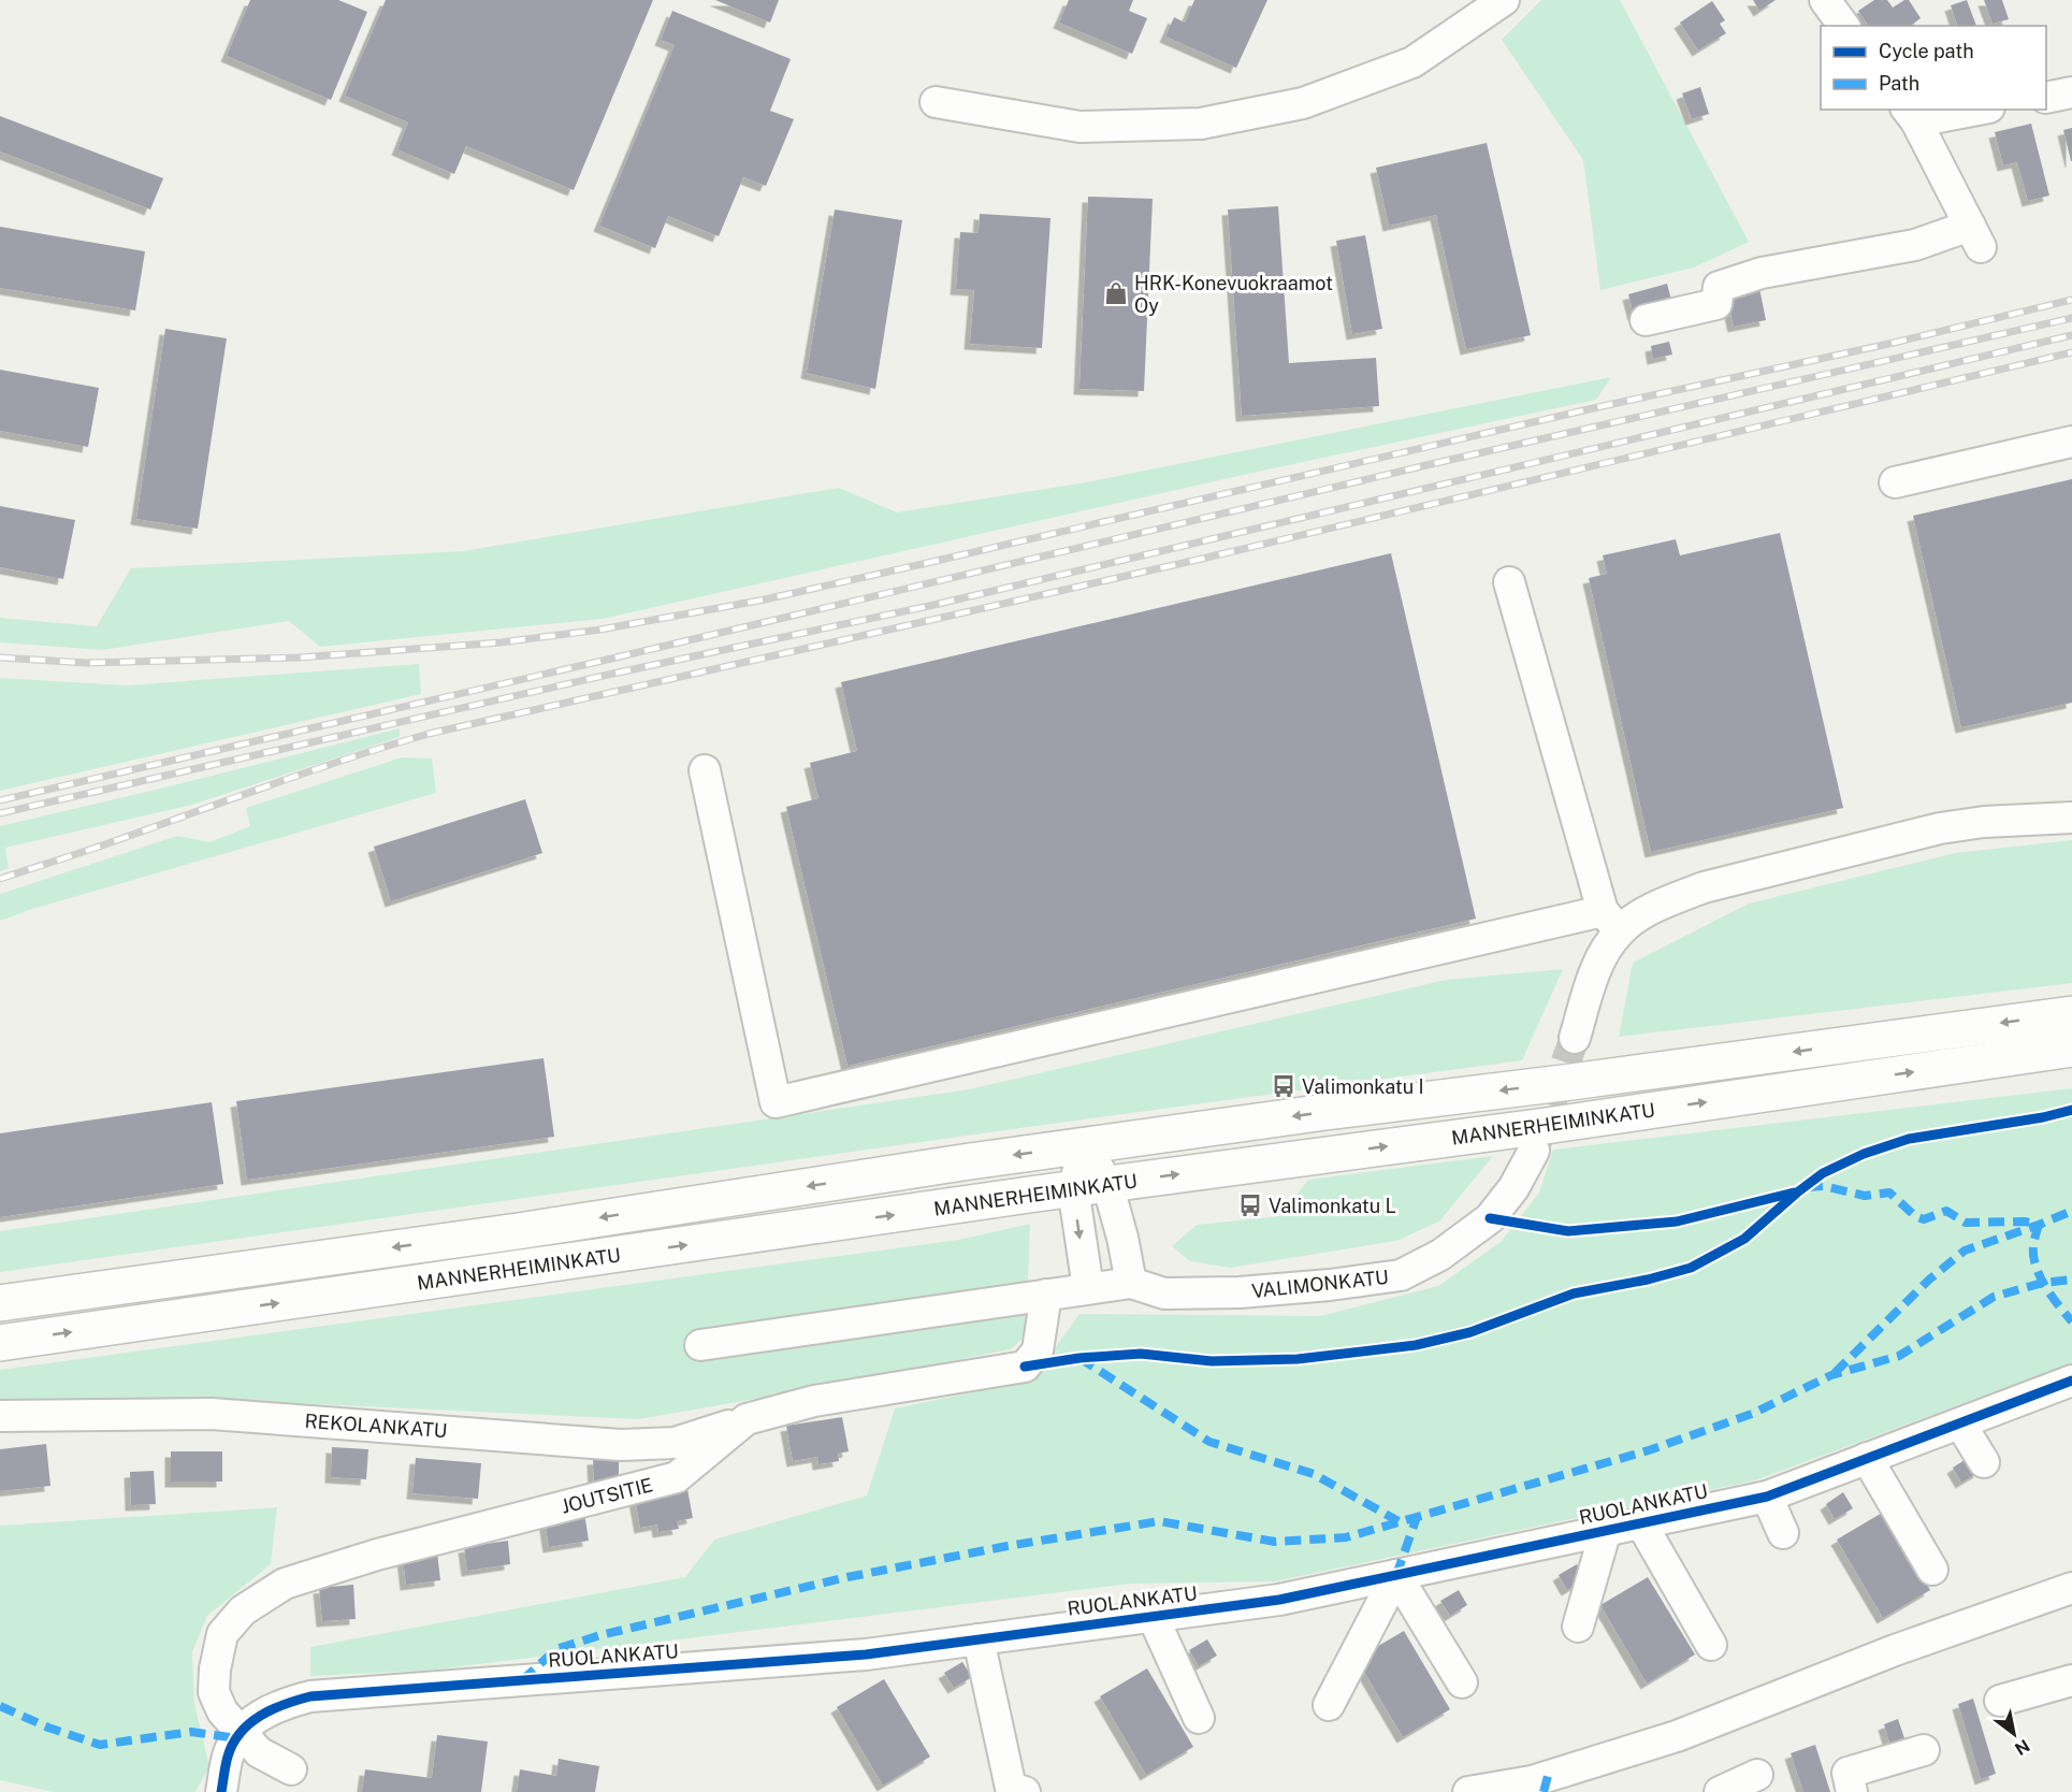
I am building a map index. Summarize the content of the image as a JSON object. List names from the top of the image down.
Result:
{
  "streets": {
    "main road": ["MANNERHEIMINKATU"],
    "street": [
      "VALIMONKATU",
      "REKOLANKATU",
      "JOUTSITIE",
      "RUOLANKATU"
    ]
  },
  "crossings": [
    ["VALIMONKATU", "JOUTSITIE"],
    ["REKOLANKATU", "JOUTSITIE"],
    ["JOUTSITIE", "RUOLANKATU"]
  ],
  "places": {
    "shop": ["HRK-Konevuokraamot Oy"],
    "bus stop": ["Valimonkatu I", "Valimonkatu L"]
  },
  "legend": ["Cycle path", "Path"],
  "north": "bottom right"
}
